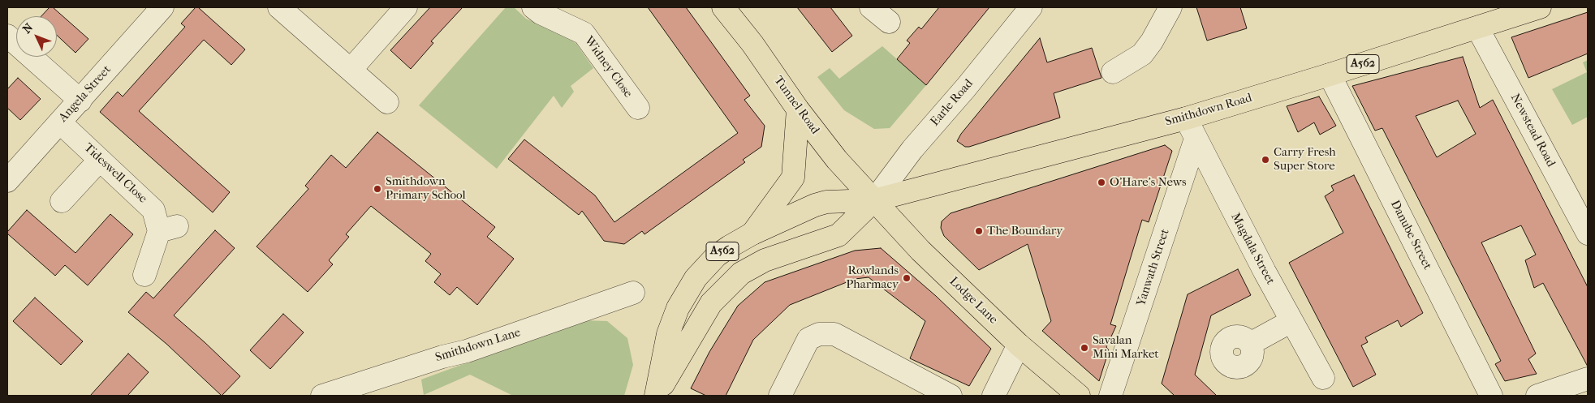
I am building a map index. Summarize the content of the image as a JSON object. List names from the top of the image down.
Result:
{
  "streets": {
    "main road": [
      "A562",
      "Tunnel Road",
      "Smithdown Road",
      "Lodge Lane"
    ],
    "street": [
      "Widney Close",
      "Angela Street",
      "Earle Road",
      "Newstead Road",
      "Tideswell Close",
      "Danube Street",
      "Magdala Street",
      "Yanwath Street",
      "Smithdown Lane"
    ]
  },
  "crossings": [
    ["A562", "Earle Road"],
    ["A562", "Tunnel Road"],
    ["A562", "Smithdown Road"],
    ["A562", "Lodge Lane"],
    ["Angela Street", "Tideswell Close"],
    ["Earle Road", "Tunnel Road"],
    ["Earle Road", "Smithdown Road"],
    ["Earle Road", "Lodge Lane"],
    ["Tunnel Road", "Smithdown Road"],
    ["Tunnel Road", "Lodge Lane"],
    ["Smithdown Road", "Newstead Road"],
    ["Smithdown Road", "Danube Street"],
    ["Smithdown Road", "Magdala Street"],
    ["Smithdown Road", "Lodge Lane"],
    ["Magdala Street", "Yanwath Street"]
  ],
  "places": [
    "Carry Fresh Super Store",
    "O'Hare's News",
    "Smithdown Primary School",
    "The Boundary",
    "Rowlands Pharmacy",
    "Savalan Mini Market"
  ],
  "north": "top left"
}
